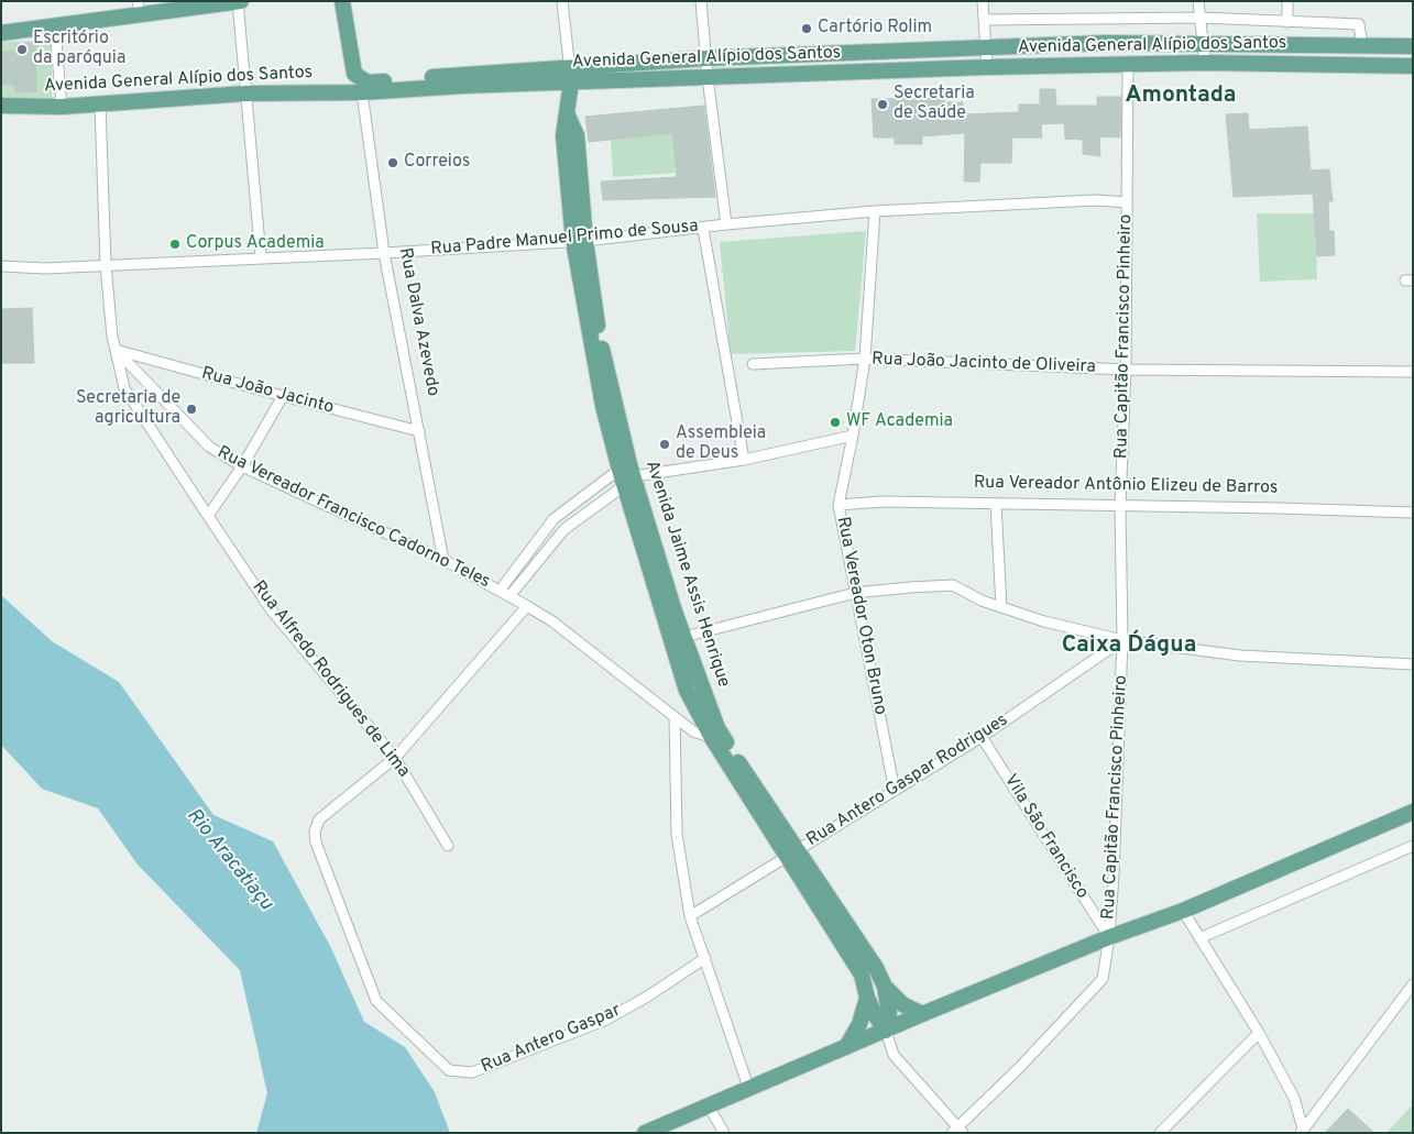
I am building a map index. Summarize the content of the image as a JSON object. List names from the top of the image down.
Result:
{
  "streets": {
    "main road": ["Avenida General Alípio dos Santos", "Avenida Jaime Assis Henrique"],
    "street": [
      "Rua Padre Manuel Primo de Sousa",
      "Rua Dalva Azevedo",
      "Rua Capitão Francisco Pinheiro",
      "Rua João Jacinto de Oliveira",
      "Rua João Jacinto",
      "Rua Vereador Antônio Elizeu de Barros",
      "Rua Vereador Francisco Cadorno Teles",
      "Rua Vereador Oton Bruno",
      "Rua Alfredo Rodrigues de Lima",
      "Rua Antero Gaspar Rodrigues",
      "Vila São Francisco",
      "Rua Antero Gaspar"
    ]
  },
  "crossings": [
    ["Avenida General Alípio dos Santos", "Rua Dalva Azevedo"],
    ["Avenida General Alípio dos Santos", "Rua Capitão Francisco Pinheiro"],
    ["Avenida General Alípio dos Santos", "Avenida Jaime Assis Henrique"],
    ["Rua Padre Manuel Primo de Sousa", "Rua Dalva Azevedo"],
    ["Rua Padre Manuel Primo de Sousa", "Rua Capitão Francisco Pinheiro"],
    ["Rua Padre Manuel Primo de Sousa", "Avenida Jaime Assis Henrique"],
    ["Rua Padre Manuel Primo de Sousa", "Rua Vereador Oton Bruno"],
    ["Rua Dalva Azevedo", "Rua João Jacinto"],
    ["Rua Dalva Azevedo", "Rua Vereador Francisco Cadorno Teles"],
    ["Rua Capitão Francisco Pinheiro", "Rua João Jacinto de Oliveira"],
    ["Rua Capitão Francisco Pinheiro", "Rua Vereador Antônio Elizeu de Barros"],
    ["Rua Capitão Francisco Pinheiro", "Rua Antero Gaspar Rodrigues"],
    ["Rua Capitão Francisco Pinheiro", "Vila São Francisco"],
    ["Rua João Jacinto de Oliveira", "Rua Vereador Oton Bruno"],
    ["Rua João Jacinto", "Rua Vereador Francisco Cadorno Teles"],
    ["Rua João Jacinto", "Rua Alfredo Rodrigues de Lima"],
    ["Rua Vereador Antônio Elizeu de Barros", "Rua Vereador Oton Bruno"],
    ["Rua Vereador Francisco Cadorno Teles", "Avenida Jaime Assis Henrique"],
    ["Rua Vereador Francisco Cadorno Teles", "Rua Alfredo Rodrigues de Lima"],
    ["Avenida Jaime Assis Henrique", "Rua Antero Gaspar Rodrigues"],
    ["Rua Vereador Oton Bruno", "Rua Antero Gaspar Rodrigues"],
    ["Rua Alfredo Rodrigues de Lima", "Rua Antero Gaspar"],
    ["Rua Antero Gaspar Rodrigues", "Vila São Francisco"]
  ],
  "districts": ["Amontada", "Caixa D´água"],
  "water": ["Rio Aracatiaçu"],
  "places": [
    "Cartório Rolim",
    "Escritório da paróquia",
    "Secretaria de Saúde",
    "Correios",
    "Corpus Academia",
    "Secretaria de agricultura",
    "WF Academia",
    "Assembleia de Deus"
  ]
}
